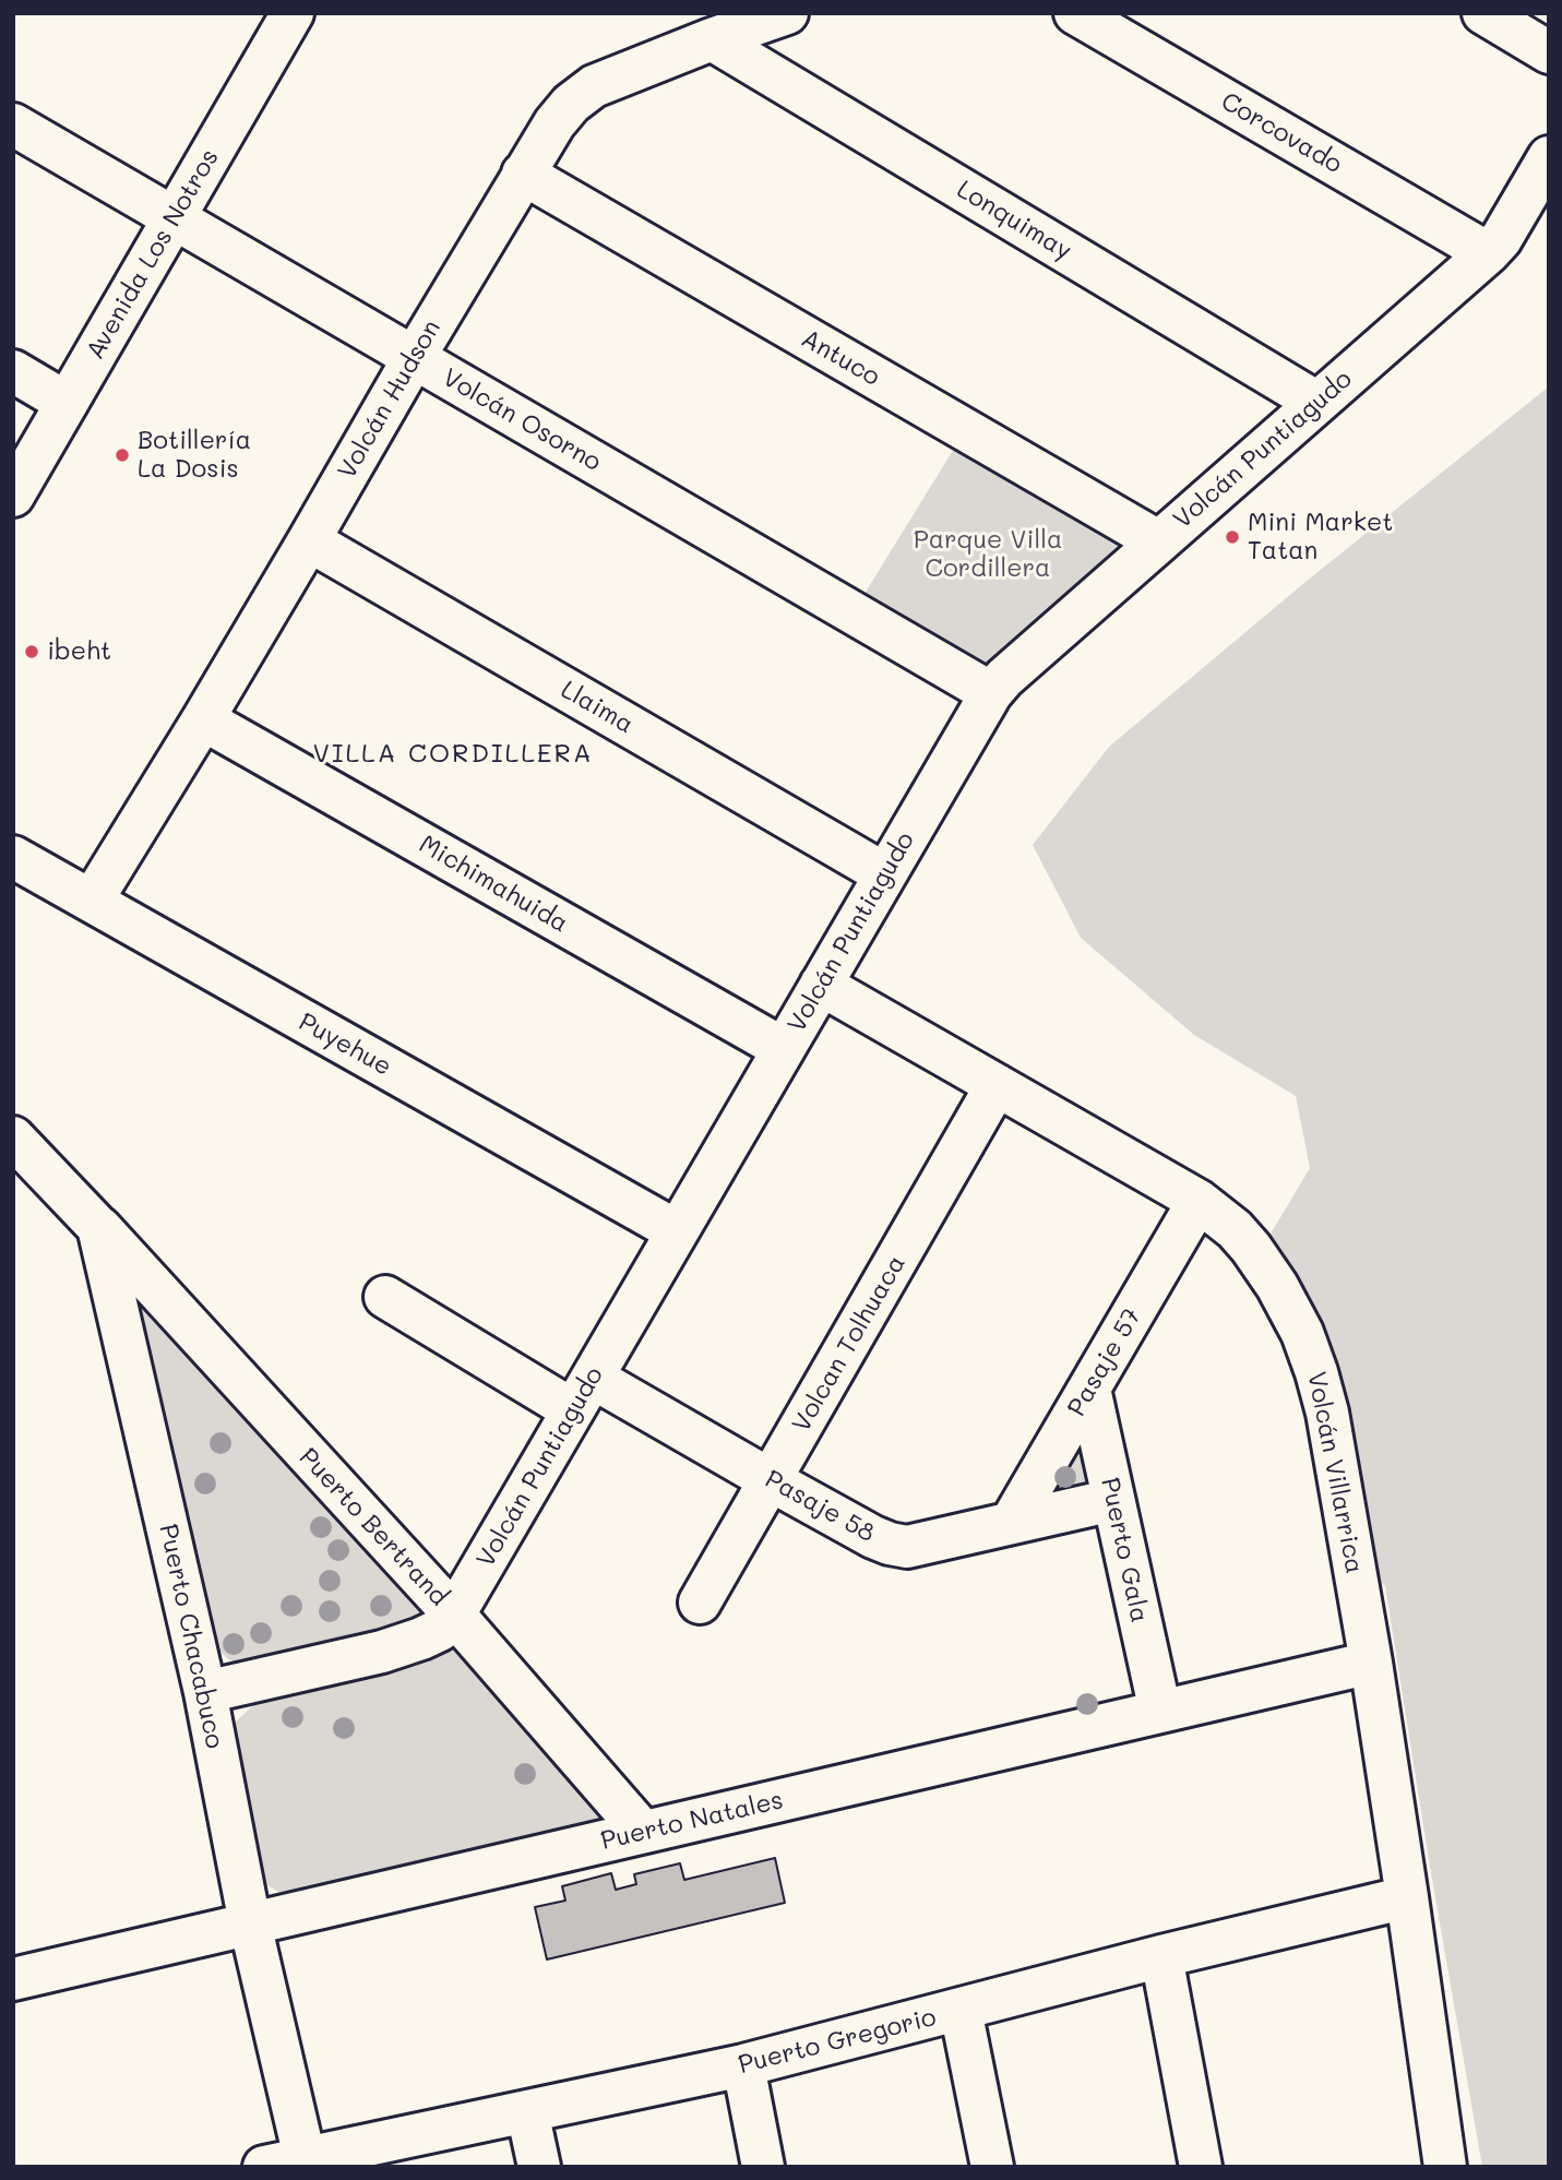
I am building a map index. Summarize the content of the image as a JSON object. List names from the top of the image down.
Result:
{
  "streets": {
    "street": [
      "Corcovado",
      "Lonquimay",
      "Avenida Los Notros",
      "Antuco",
      "Volcán Hudson",
      "Volcán Osorno",
      "Volcán Puntiagudo",
      "Llaima",
      "Michimahuida",
      "Puyehue",
      "Volcan Tolhuaca",
      "Pasaje 57",
      "Volcán Villarrica",
      "Pasaje 58",
      "Puerto Bertrand",
      "Puerto Gala",
      "Puerto Chacabuco",
      "Puerto Natales",
      "Puerto Gregorio"
    ]
  },
  "crossings": [
    ["Corcovado", "Volcán Puntiagudo"],
    ["Lonquimay", "Volcán Hudson"],
    ["Lonquimay", "Volcán Puntiagudo"],
    ["Avenida Los Notros", "Volcán Osorno"],
    ["Antuco", "Volcán Hudson"],
    ["Antuco", "Volcán Puntiagudo"],
    ["Volcán Hudson", "Volcán Osorno"],
    ["Volcán Hudson", "Llaima"],
    ["Volcán Hudson", "Michimahuida"],
    ["Volcán Hudson", "Puyehue"],
    ["Volcán Osorno", "Volcán Puntiagudo"],
    ["Volcán Puntiagudo", "Llaima"],
    ["Volcán Puntiagudo", "Michimahuida"],
    ["Volcán Puntiagudo", "Puyehue"],
    ["Volcán Puntiagudo", "Volcán Villarrica"],
    ["Volcán Puntiagudo", "Pasaje 58"],
    ["Volcán Puntiagudo", "Puerto Bertrand"],
    ["Volcán Puntiagudo", "Puerto Chacabuco"],
    ["Volcan Tolhuaca", "Volcán Villarrica"],
    ["Volcan Tolhuaca", "Pasaje 58"],
    ["Pasaje 57", "Volcán Villarrica"],
    ["Pasaje 57", "Pasaje 58"],
    ["Pasaje 57", "Puerto Gala"],
    ["Volcán Villarrica", "Puerto Natales"],
    ["Volcán Villarrica", "Puerto Gregorio"],
    ["Pasaje 58", "Puerto Gala"],
    ["Puerto Bertrand", "Puerto Chacabuco"],
    ["Puerto Bertrand", "Puerto Natales"],
    ["Puerto Gala", "Puerto Natales"],
    ["Puerto Chacabuco", "Puerto Natales"],
    ["Puerto Chacabuco", "Puerto Gregorio"]
  ],
  "districts": ["VILLA CORDILLERA"],
  "parks": ["Parque Villa Cordillera"],
  "places": ["Botillería La Dosis", "Mini Market Tatan", "ibeht"]
}
